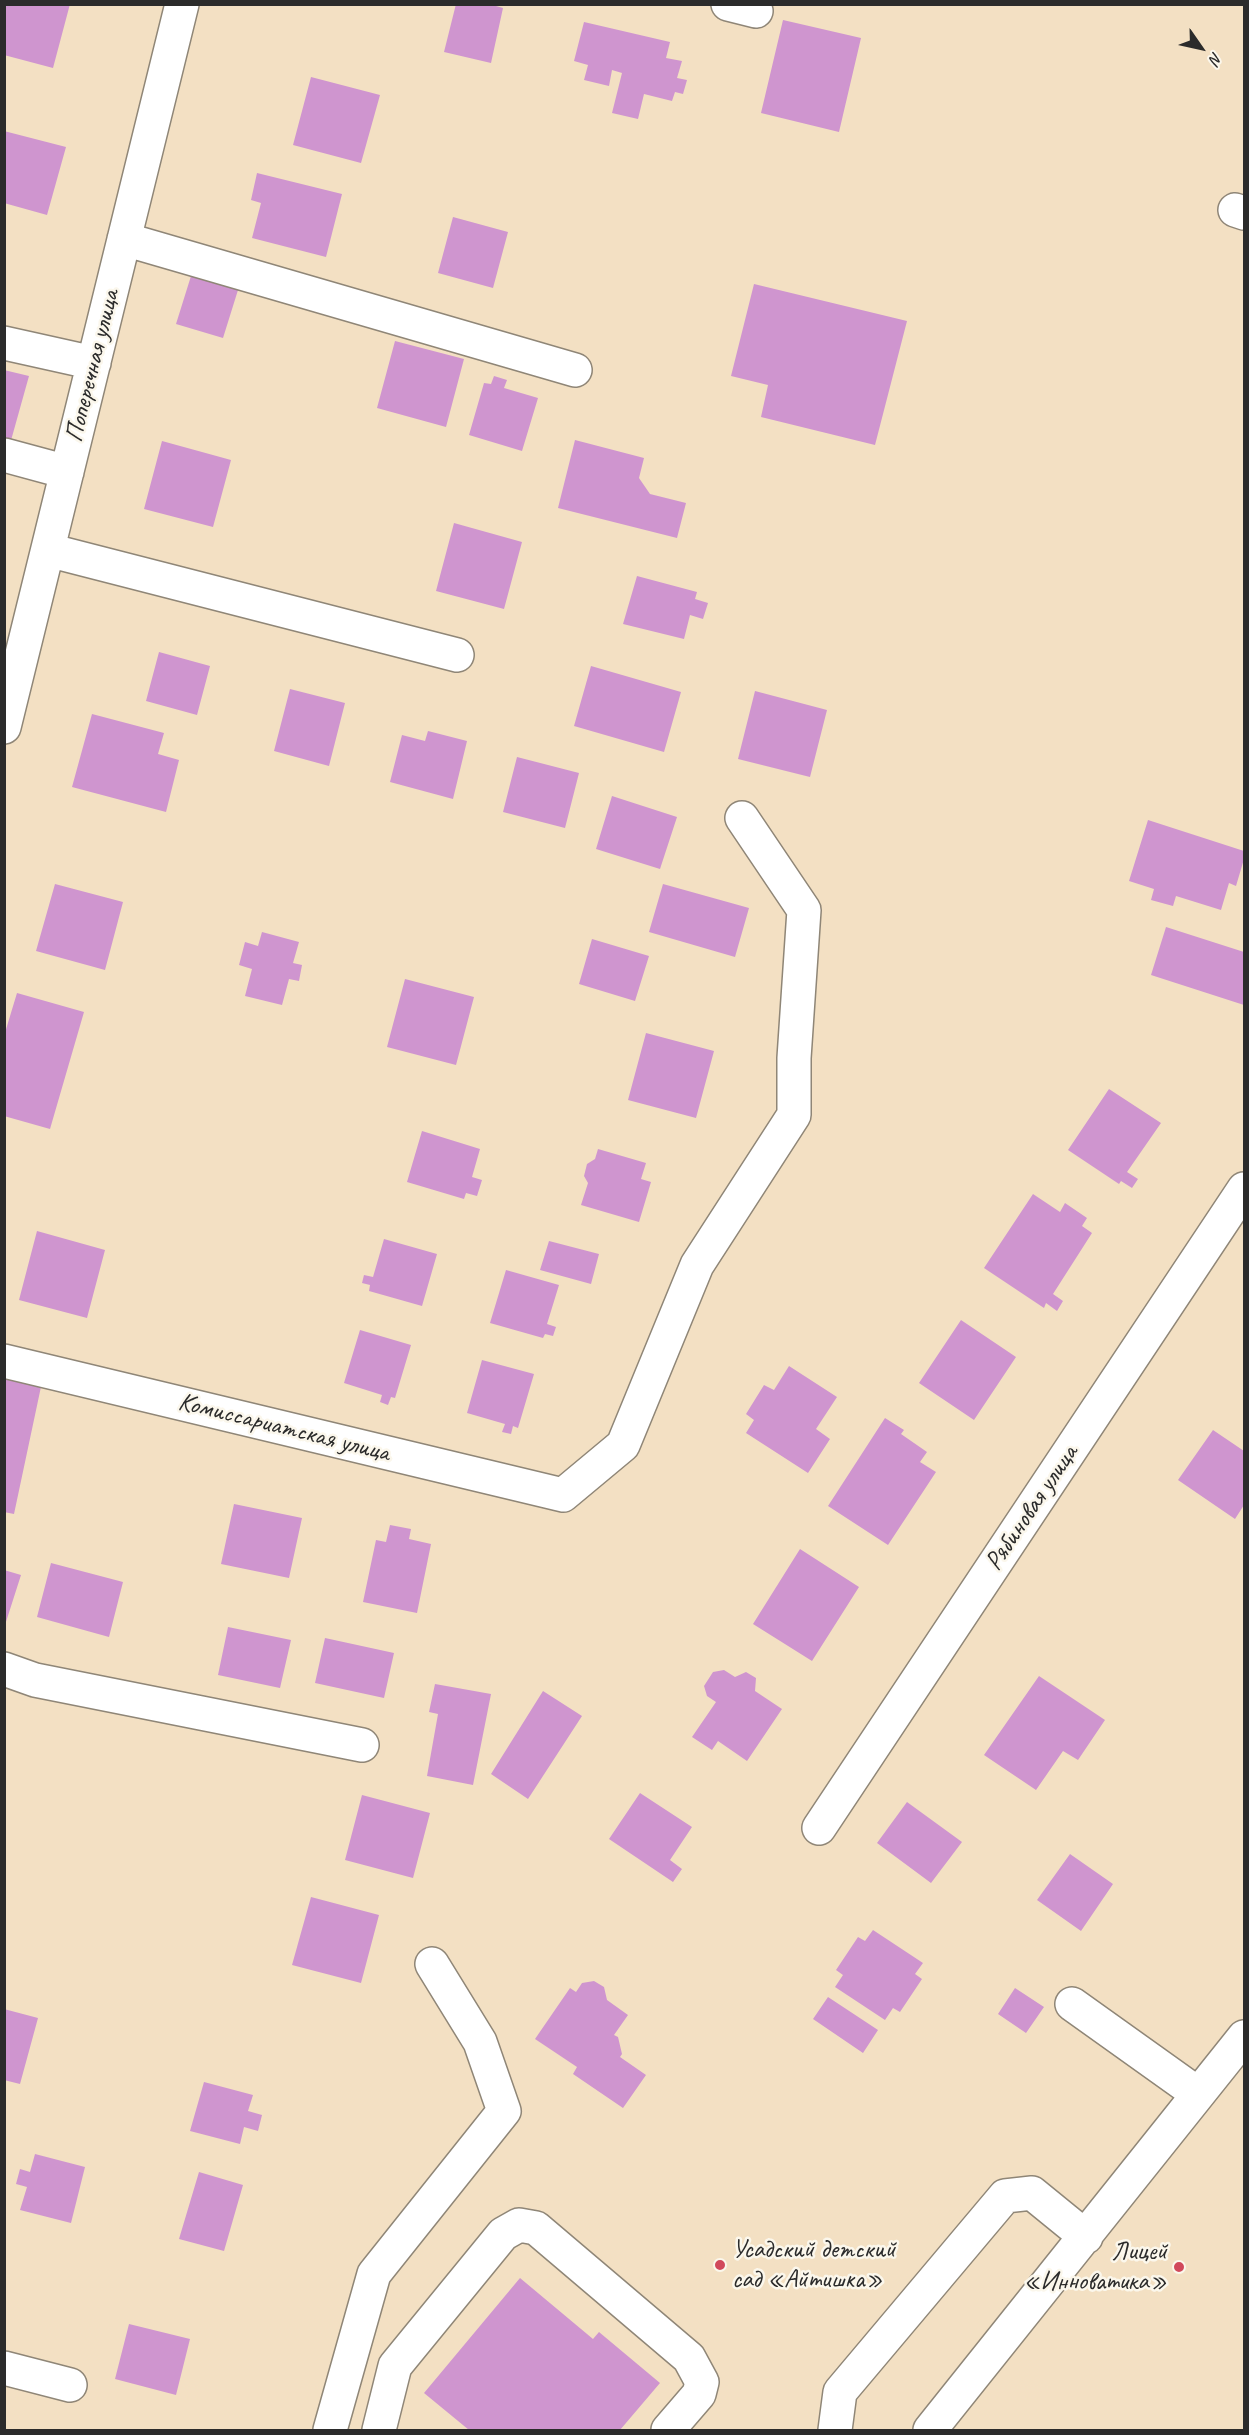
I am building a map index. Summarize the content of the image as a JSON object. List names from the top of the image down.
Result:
{
  "streets": {
    "street": ["Поперечная улица", "Комиссариатская улица", "Рябиновая улица"]
  },
  "places": ["Усадский детский сад «Айтишка»", "Лицей «Инноватика»"],
  "north": "bottom right"
}
